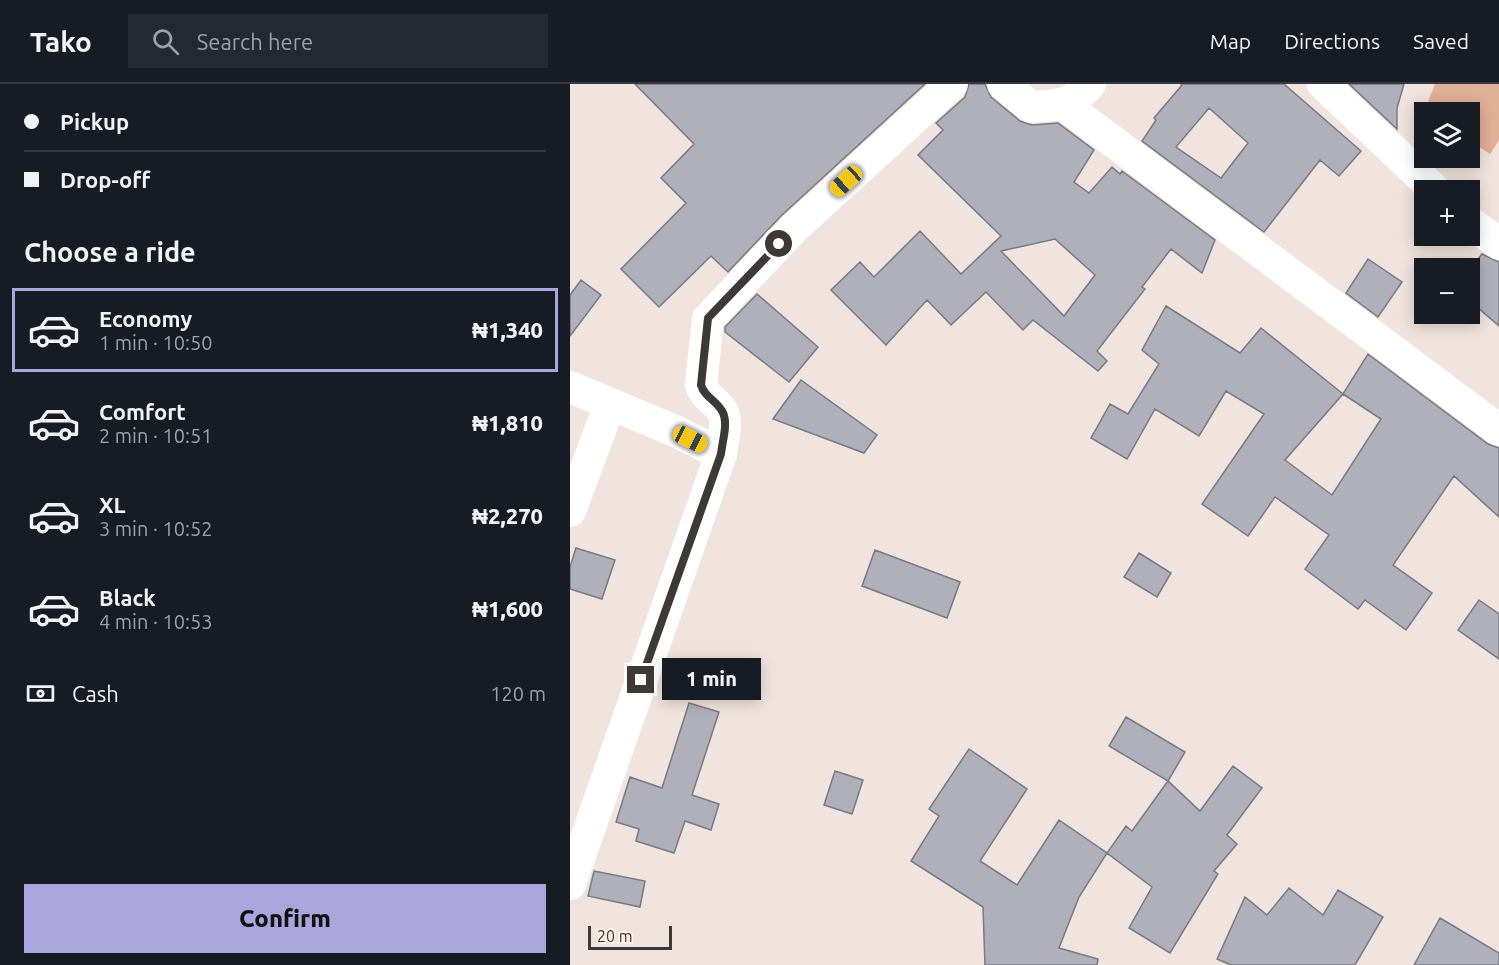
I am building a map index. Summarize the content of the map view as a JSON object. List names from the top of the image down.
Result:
{
  "scale_bar": "20 m",
  "page": {
    "header": "Tako",
    "search": "Search here",
    "nav": ["Map", "Directions", "Saved"],
    "banner": ["Pickup", "Drop-off"],
    "map_buttons": ["+", "−"],
    "heading": "Choose a ride",
    "list": [
      {
        "name": "Economy",
        "note": "1 min · 10:50",
        "value": "₦1,340"
      },
      {
        "name": "Comfort",
        "note": "2 min · 10:51",
        "value": "₦1,810"
      },
      {
        "name": "XL",
        "note": "3 min · 10:52",
        "value": "₦2,270"
      },
      {
        "name": "Black",
        "note": "4 min · 10:53",
        "value": "₦1,600"
      }
    ],
    "bubble": "1 min",
    "pay": ["Cash", "120 m"],
    "buttons": "Confirm",
    "scale": "20 m"
  }
}
